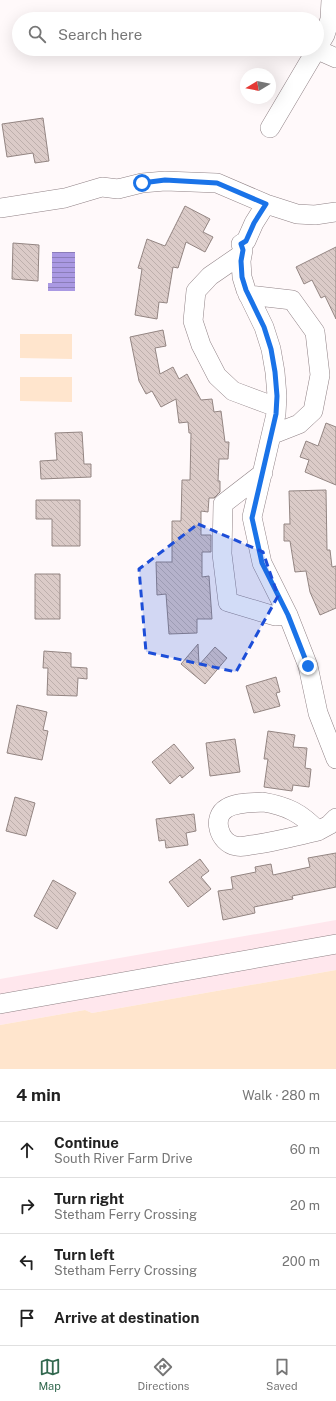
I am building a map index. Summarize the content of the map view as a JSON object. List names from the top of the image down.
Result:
{
  "north": "left",
  "page": {
    "search": "Search here",
    "heading": ["4 min", "Walk · 280 m"],
    "list": [
      ["Continue", "South River Farm Drive", "60 m"],
      ["Turn right", "Stetham Ferry Crossing", "20 m"],
      ["Turn left", "Stetham Ferry Crossing", "200 m"],
      "Arrive at destination"
    ],
    "nav": ["Map", "Directions", "Saved"]
  }
}
